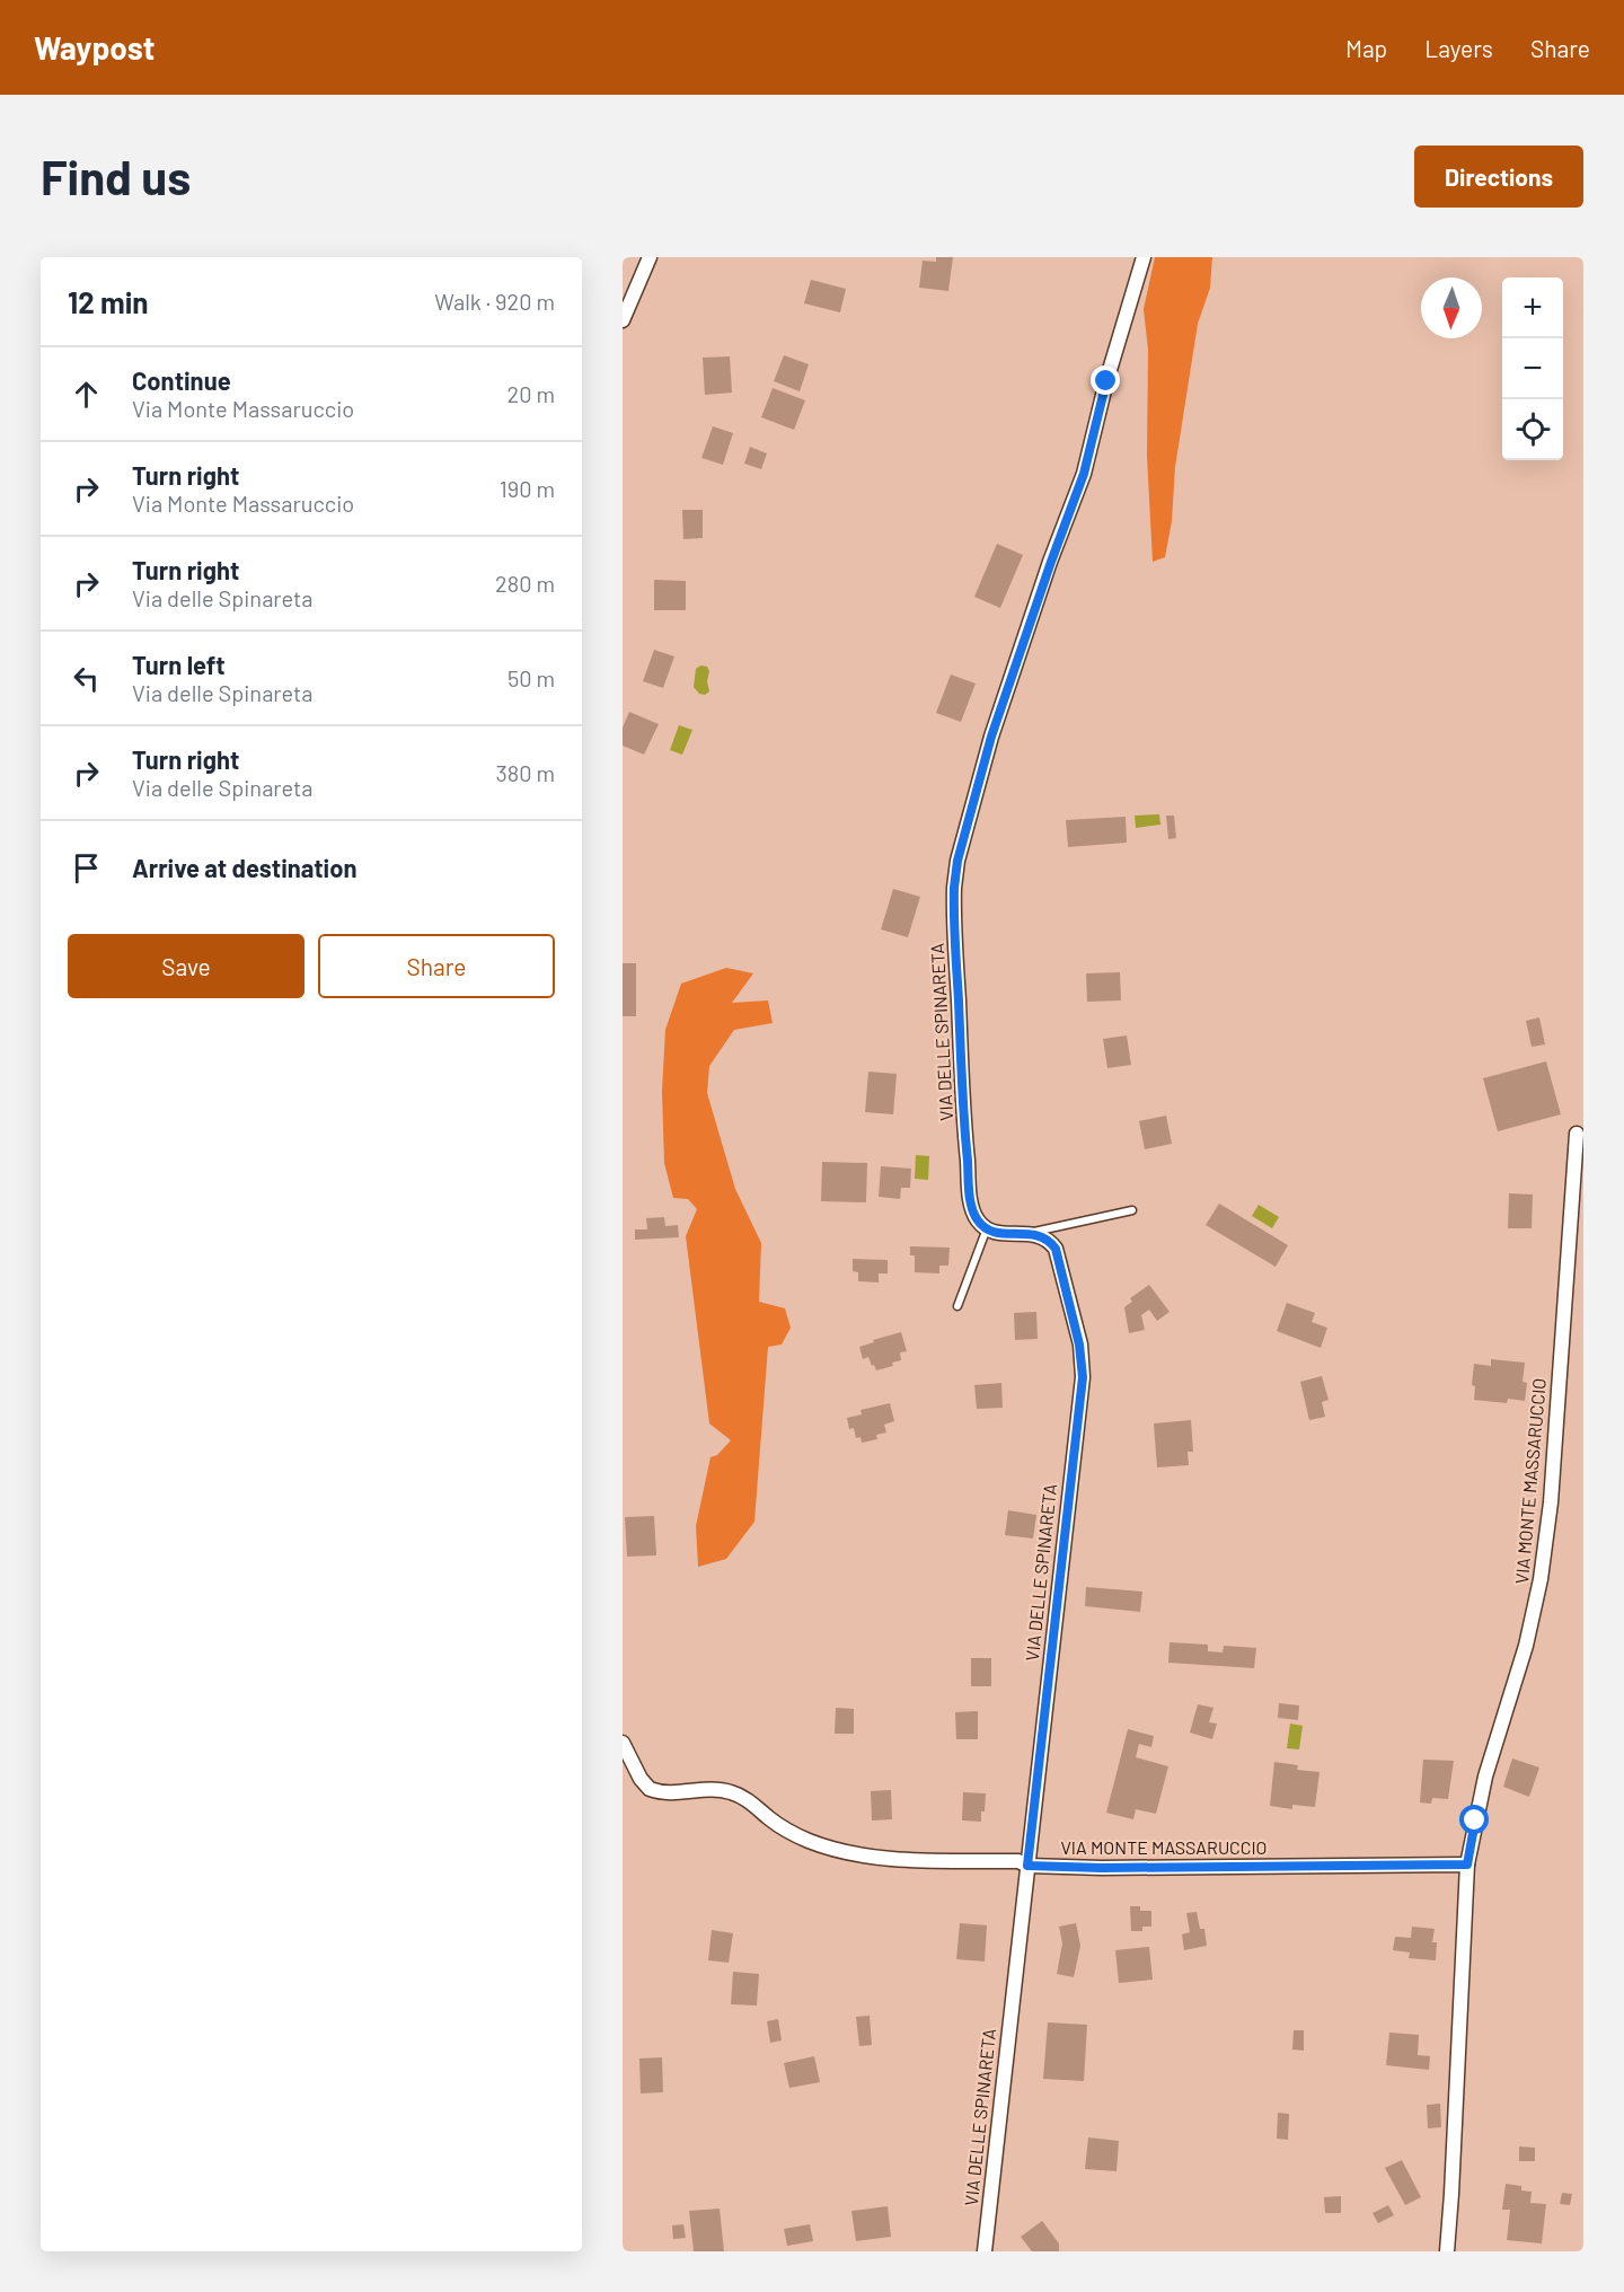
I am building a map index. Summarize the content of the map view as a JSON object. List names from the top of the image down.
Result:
{
  "streets": {
    "street": ["VIA DELLE SPINARETA", "VIA MONTE MASSARUCCIO"]
  },
  "crossings": [
    ["VIA DELLE SPINARETA", "VIA MONTE MASSARUCCIO"]
  ],
  "north": "bottom",
  "page": {
    "header": "Waypost",
    "nav": ["Map", "Layers", "Share"],
    "buttons": [
      "Directions",
      ["Save", "Share"]
    ],
    "title": "Find us",
    "heading": ["12 min", "Walk · 920 m"],
    "map_buttons": ["+", "−"],
    "list": [
      ["Continue", "Via Monte Massaruccio", "20 m"],
      ["Turn right", "Via Monte Massaruccio", "190 m"],
      ["Turn right", "Via delle Spinareta", "280 m"],
      ["Turn left", "Via delle Spinareta", "50 m"],
      ["Turn right", "Via delle Spinareta", "380 m"],
      "Arrive at destination"
    ]
  }
}
